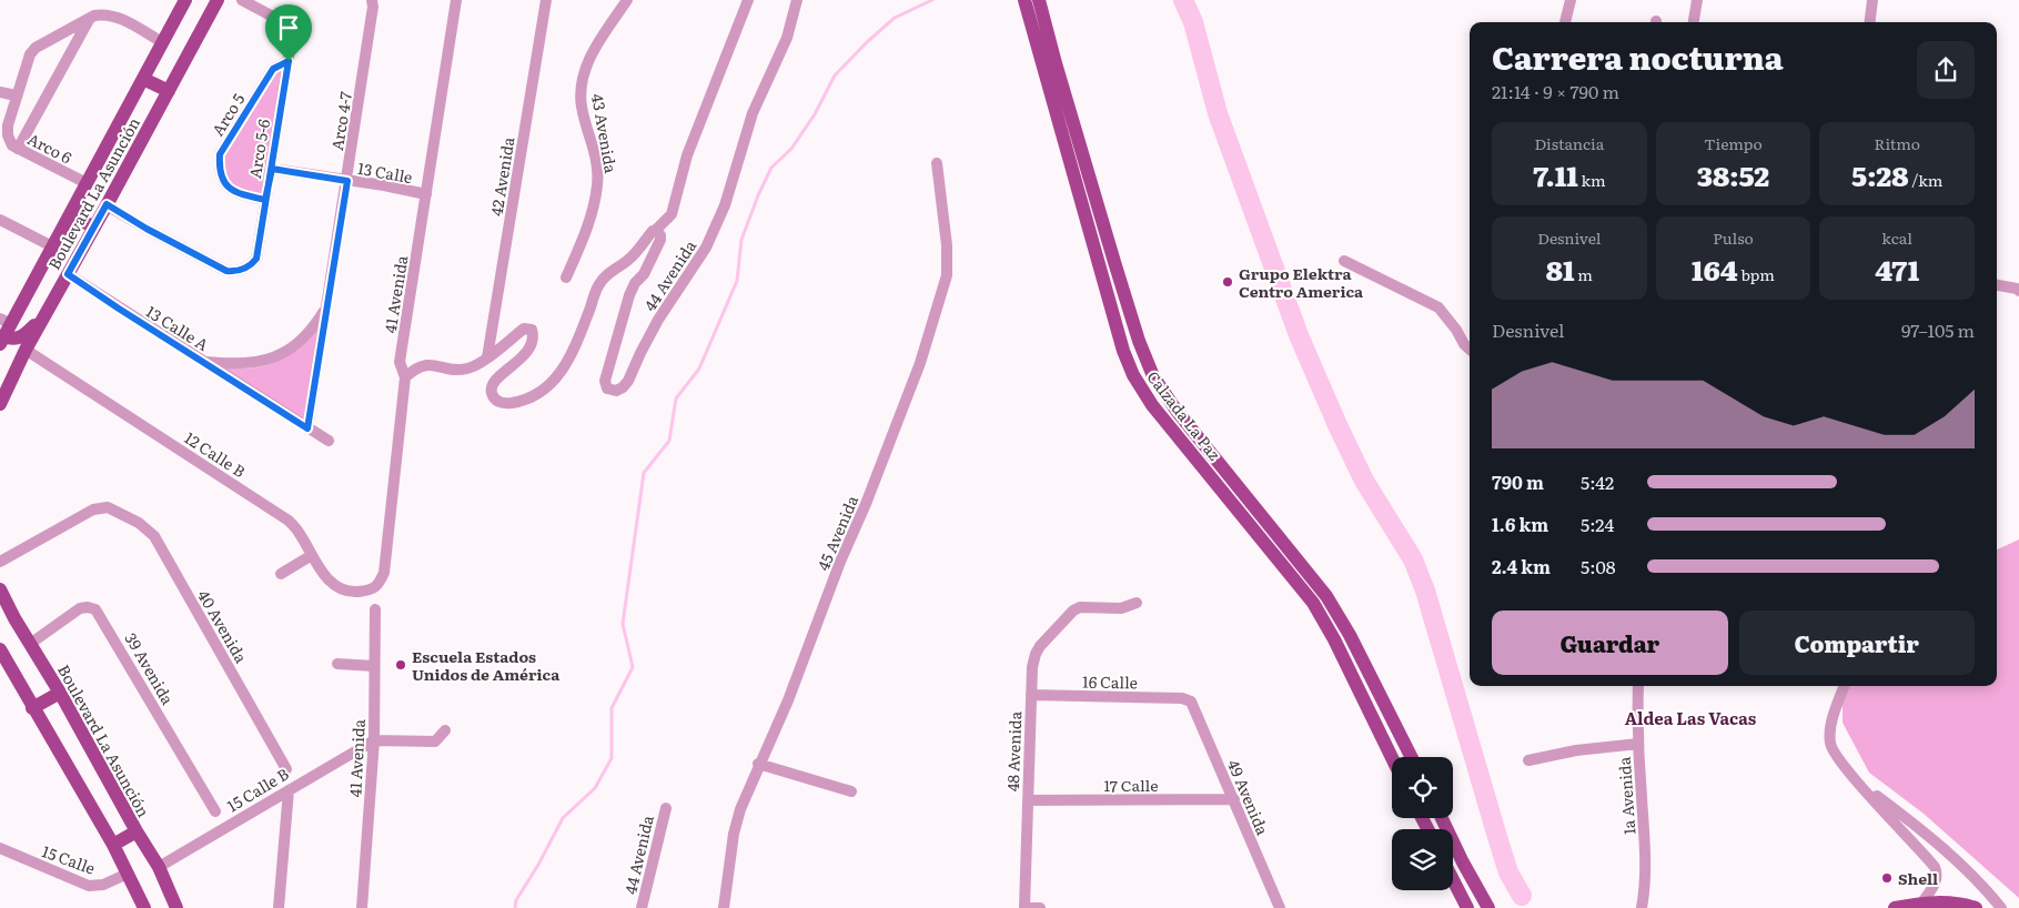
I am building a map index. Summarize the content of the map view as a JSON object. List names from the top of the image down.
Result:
{
  "streets": {
    "main road": ["Boulevard La Asunción", "Calzada La Paz"],
    "street": [
      "Arco 5",
      "Arco 4-7",
      "43 Avenida",
      "Arco 6",
      "Arco 5-6",
      "13 Calle",
      "42 Avenida",
      "44 Avenida",
      "41 Avenida",
      "13 Calle A",
      "12 Calle B",
      "45 Avenida",
      "40 Avenida",
      "39 Avenida",
      "16 Calle",
      "48 Avenida",
      "17 Calle",
      "15 Calle B",
      "1a Avenida",
      "49 Avenida",
      "15 Calle"
    ]
  },
  "crossings": [
    ["Arco 5", "Arco 5-6"],
    ["Arco 4-7", "13 Calle"],
    ["Arco 4-7", "13 Calle A"],
    ["Arco 6", "Boulevard La Asunción"],
    ["Arco 5-6", "13 Calle"],
    ["Arco 5-6", "Boulevard La Asunción"],
    ["13 Calle", "41 Avenida"],
    ["Boulevard La Asunción", "13 Calle A"],
    ["Boulevard La Asunción", "12 Calle B"],
    ["Boulevard La Asunción", "39 Avenida"],
    ["Boulevard La Asunción", "15 Calle B"],
    ["41 Avenida", "12 Calle B"],
    ["41 Avenida", "15 Calle B"],
    ["16 Calle", "48 Avenida"],
    ["16 Calle", "49 Avenida"],
    ["48 Avenida", "17 Calle"],
    ["17 Calle", "49 Avenida"]
  ],
  "districts": ["Aldea Las Vacas"],
  "places": ["Grupo Elektra Centro America", "Escuela Estados Unidos de América", "Shell"],
  "page": {
    "heading": ["Carrera nocturna", "21:14 · 9 × 790 m"],
    "stats": [
      ["Distancia", "7.11 km"],
      ["Tiempo", "38:52"],
      ["Ritmo", "5:28 /km"],
      ["Desnivel", "81 m"],
      ["Pulso", "164 bpm"],
      ["kcal", "471"]
    ],
    "chart": ["Desnivel", "97–105 m"],
    "list": [
      {
        "name": "790 m",
        "note": "5:42"
      },
      {
        "name": "1.6 km",
        "note": "5:24"
      },
      {
        "name": "2.4 km",
        "note": "5:08"
      }
    ],
    "buttons": ["Guardar", "Compartir"]
  }
}
